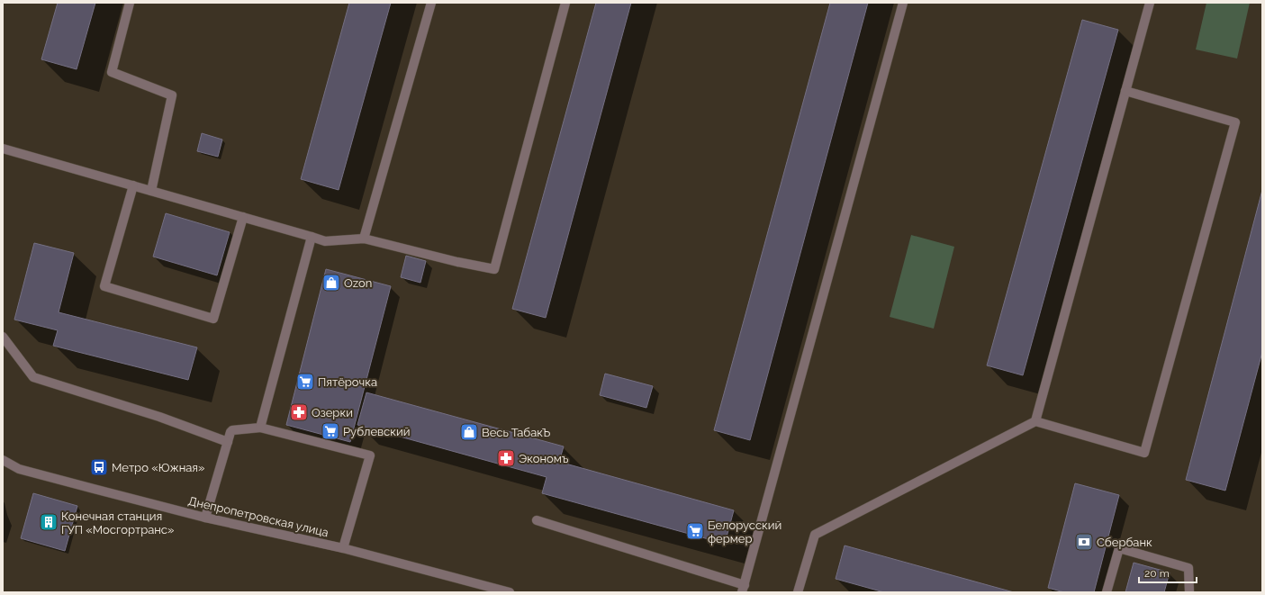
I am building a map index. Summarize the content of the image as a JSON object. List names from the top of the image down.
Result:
{
  "streets": {
    "street": ["Днепропетровская улица"]
  },
  "places": {
    "shop": ["Ozon", "Весь ТабакЪ"],
    "supermarket": ["Пятёрочка", "Рублевский", "Белорусский фермер"],
    "pharmacy": ["Озерки", "Экономъ"],
    "bus stop": ["Метро «Южная»"],
    "building": ["Конечная станция ГУП «Мосгортранс»"],
    "bank": ["Сбербанк"]
  },
  "scale_bar": "20 m"
}
